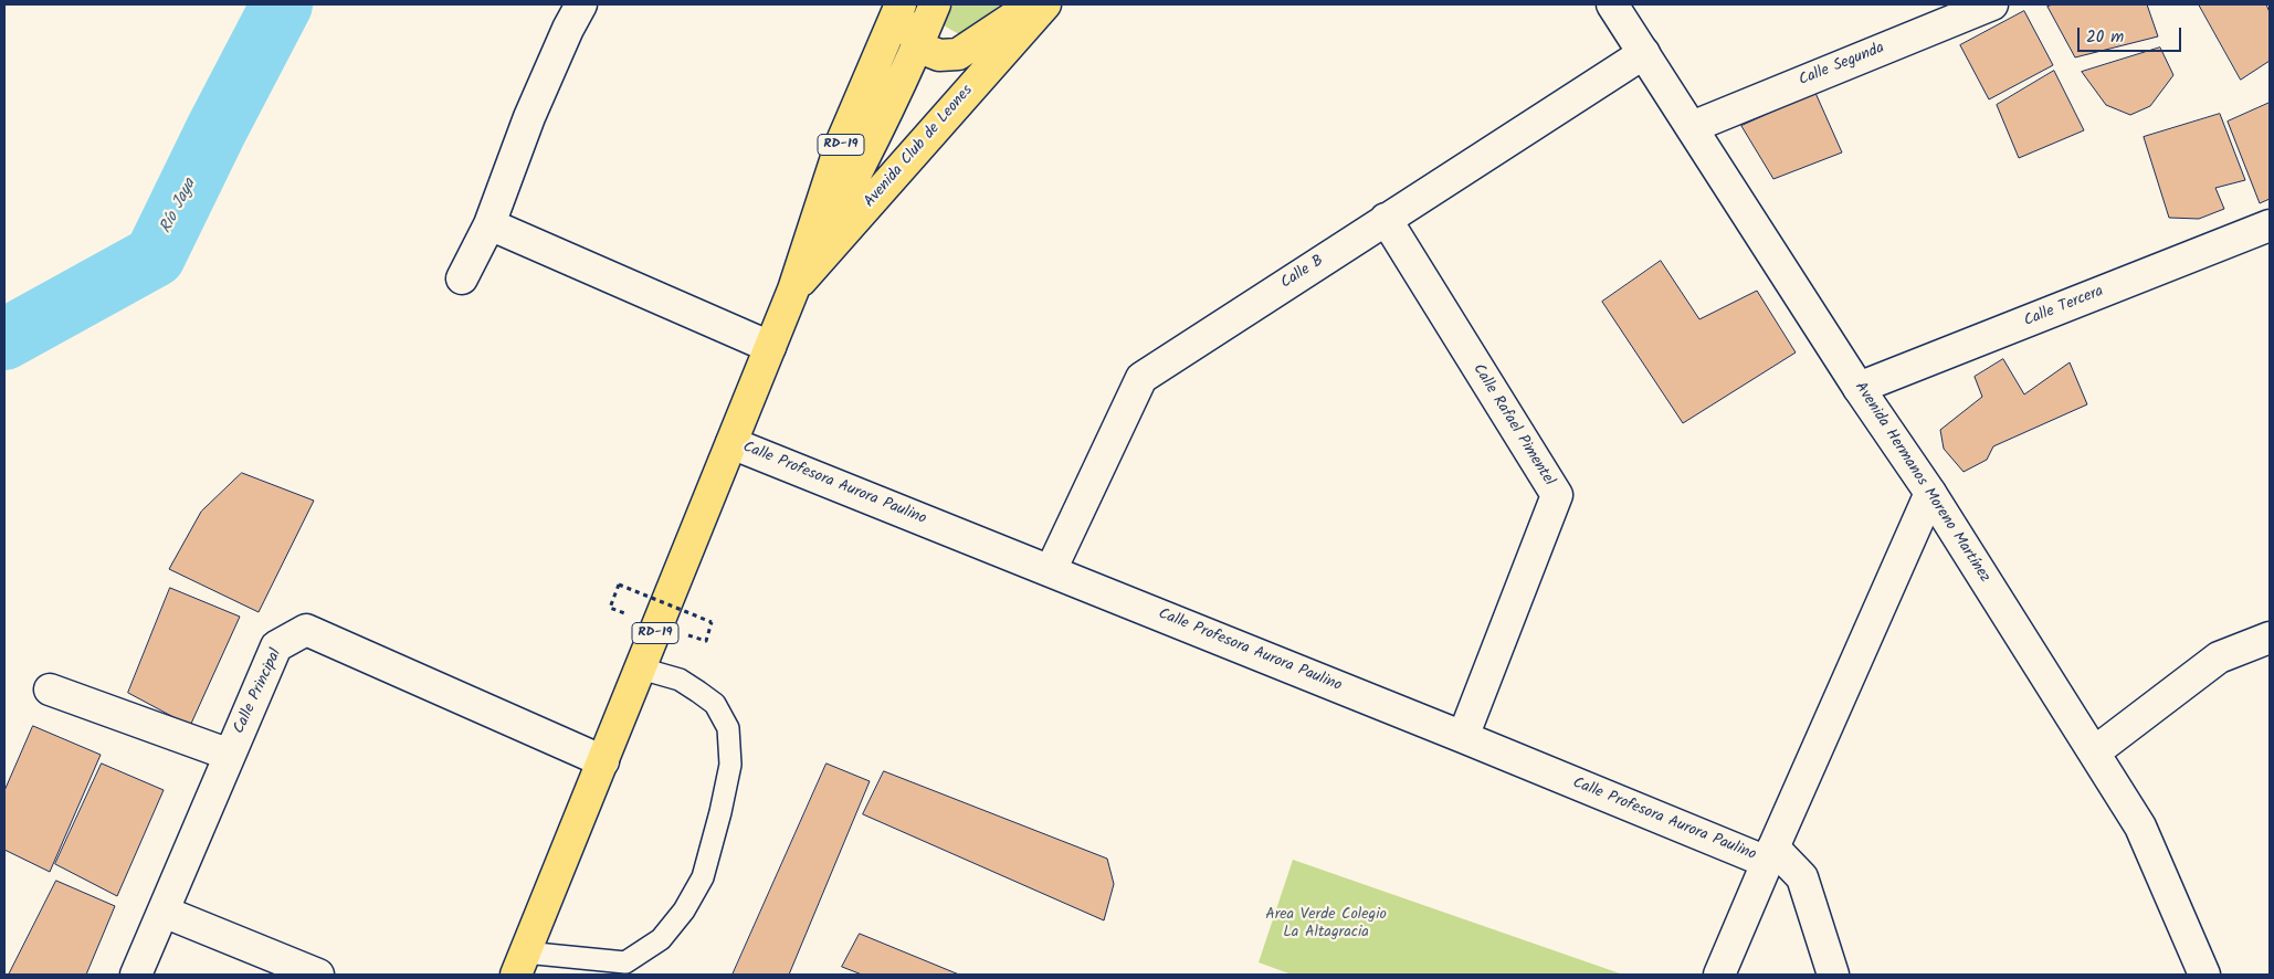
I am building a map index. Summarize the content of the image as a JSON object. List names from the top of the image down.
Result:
{
  "streets": {
    "main road": ["RD-19", "Avenida Club de Leones"],
    "street": [
      "Calle Segunda",
      "Calle B",
      "Calle Tercera",
      "Calle Rafael Pimentel",
      "Avenida Hermanos Moreno Martínez",
      "Calle Profesora Aurora Paulino",
      "Calle Principal"
    ]
  },
  "crossings": [
    ["Calle Segunda", "Avenida Hermanos Moreno Martínez"],
    ["RD-19", "Avenida Club de Leones"],
    ["RD-19", "Calle Profesora Aurora Paulino"],
    ["RD-19", "Calle Principal"],
    ["Calle B", "Calle Rafael Pimentel"],
    ["Calle B", "Avenida Hermanos Moreno Martínez"],
    ["Calle B", "Calle Profesora Aurora Paulino"],
    ["Calle Tercera", "Avenida Hermanos Moreno Martínez"],
    ["Calle Rafael Pimentel", "Calle Profesora Aurora Paulino"]
  ],
  "water": ["Río Jaya"],
  "parks": ["Area Verde Colegio La Altagracia"],
  "scale_bar": "20 m"
}
